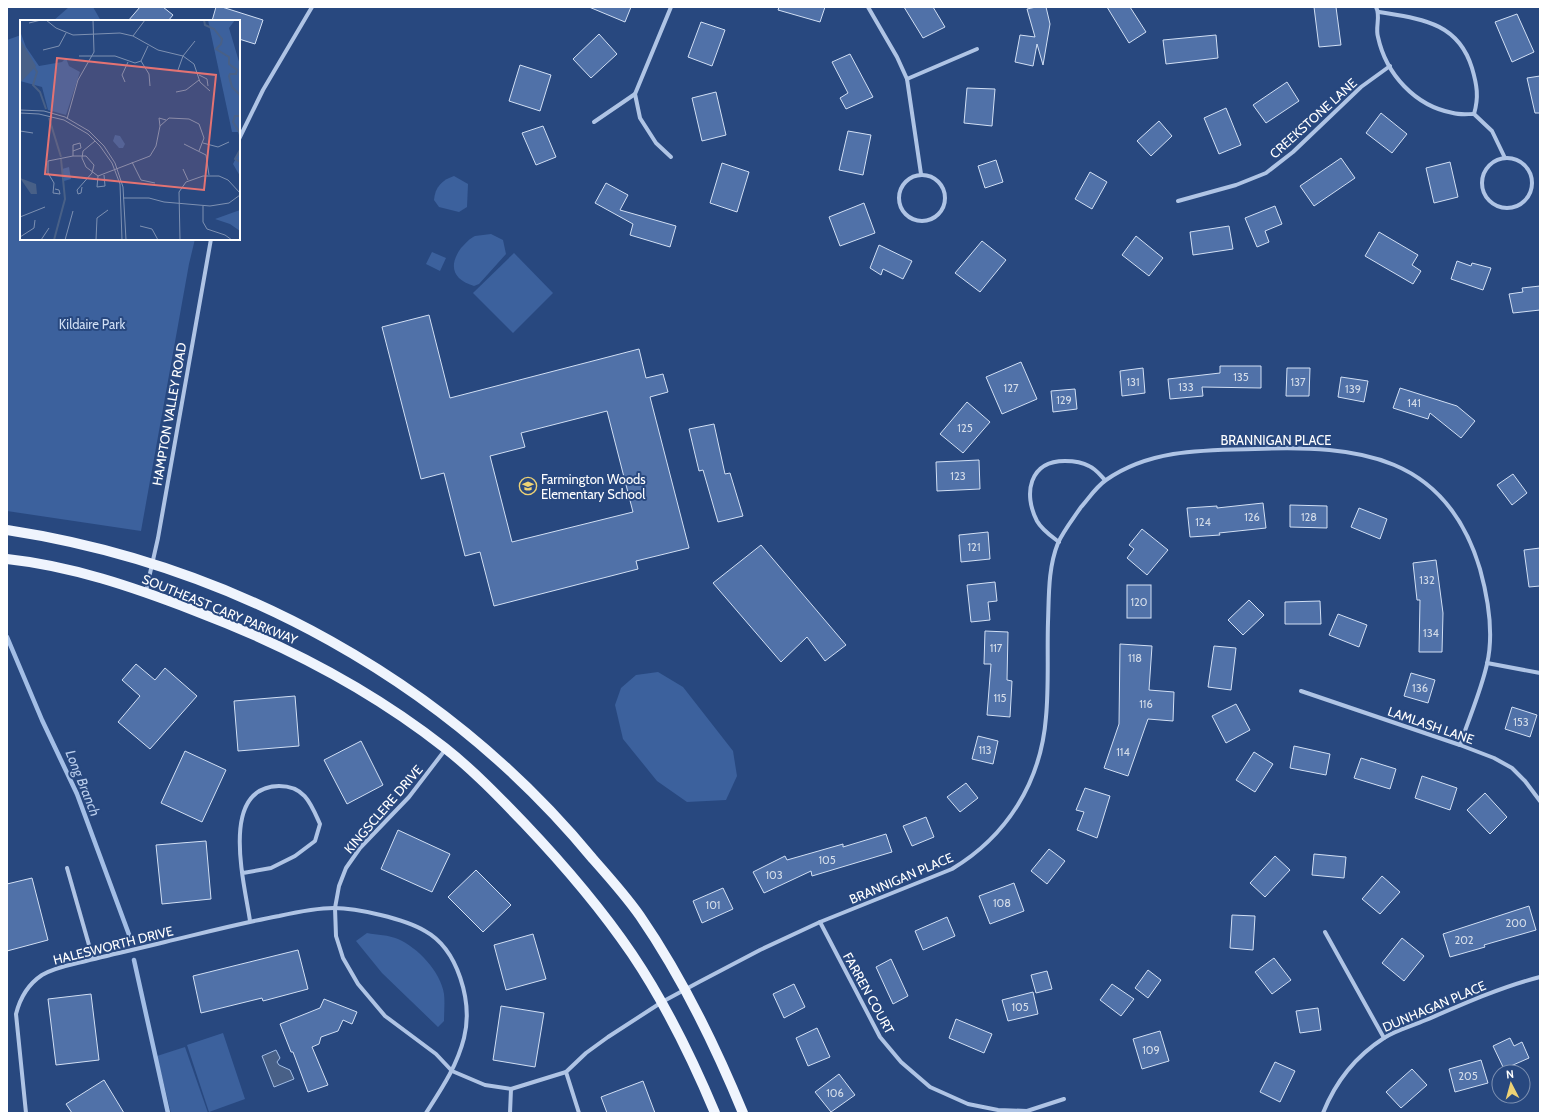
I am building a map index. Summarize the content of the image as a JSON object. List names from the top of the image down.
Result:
{
  "streets": {
    "main road": ["SOUTHEAST CARY PARKWAY"],
    "street": [
      "CREEKSTONE LANE",
      "HAMPTON VALLEY ROAD",
      "BRANNIGAN PLACE",
      "LAMLASH LANE",
      "KINGSCLERE DRIVE",
      "HALESWORTH DRIVE",
      "FARREN COURT",
      "DUNHAGAN PLACE"
    ]
  },
  "crossings": [
    ["HAMPTON VALLEY ROAD", "SOUTHEAST CARY PARKWAY"],
    ["BRANNIGAN PLACE", "SOUTHEAST CARY PARKWAY"],
    ["BRANNIGAN PLACE", "LAMLASH LANE"],
    ["BRANNIGAN PLACE", "KINGSCLERE DRIVE"],
    ["BRANNIGAN PLACE", "FARREN COURT"],
    ["SOUTHEAST CARY PARKWAY", "KINGSCLERE DRIVE"],
    ["KINGSCLERE DRIVE", "HALESWORTH DRIVE"]
  ],
  "water": ["Long Branch"],
  "parks": ["Kildaire Park"],
  "places": {
    "school or university": ["Farmington Woods Elementary School"]
  },
  "house_numbers": [
    "135",
    "131",
    "137",
    "133",
    "127",
    "139",
    "129",
    "141",
    "125",
    "123",
    "126",
    "128",
    "124",
    "121",
    "132",
    "120",
    "134",
    "117",
    "118",
    "136",
    "115",
    "116",
    "153",
    "113",
    "114",
    "105",
    "103",
    "108",
    "101",
    "200",
    "202",
    "105",
    "109",
    "205",
    "106"
  ],
  "north": "top"
}
